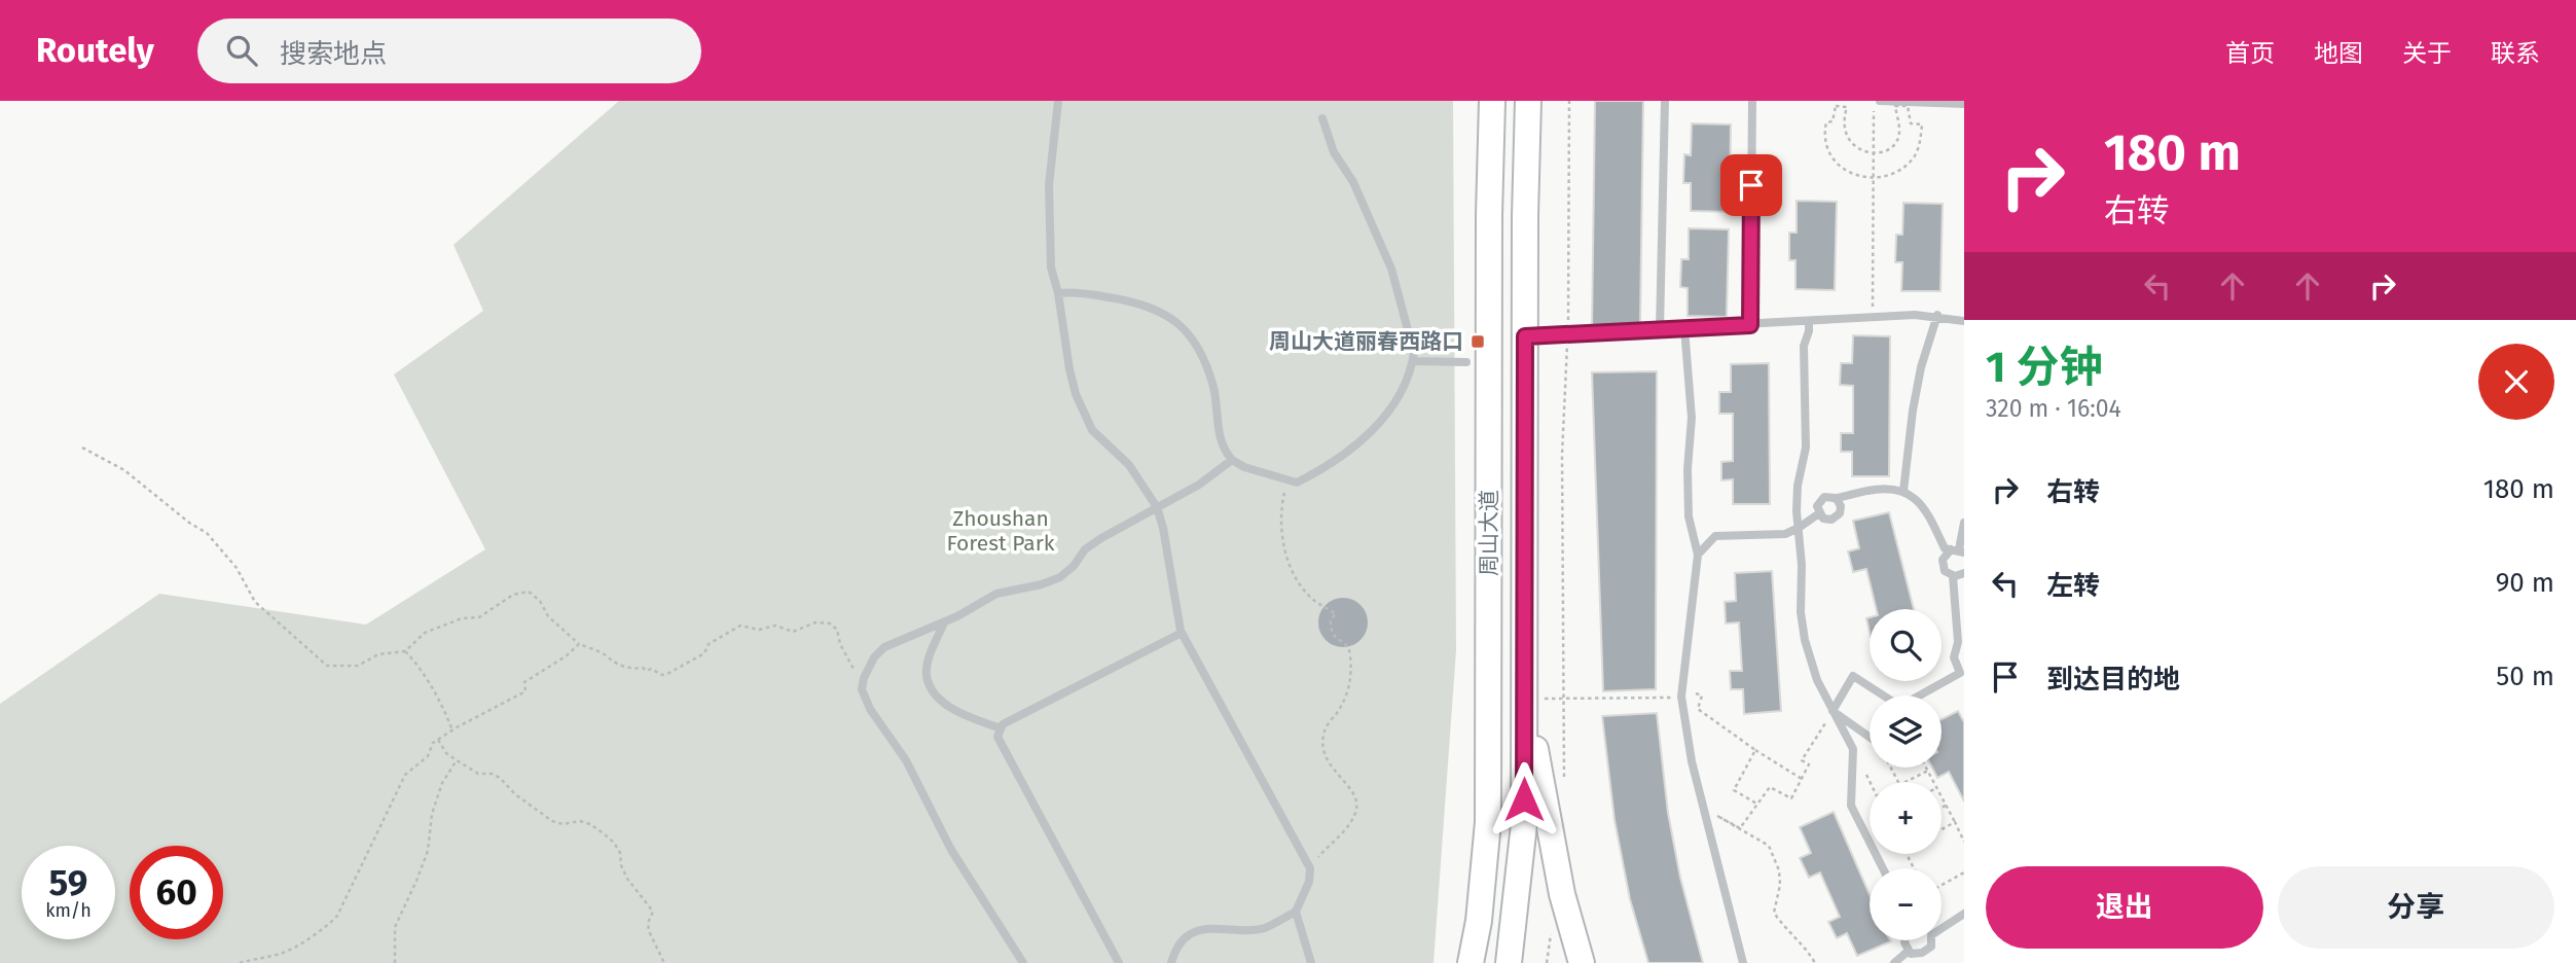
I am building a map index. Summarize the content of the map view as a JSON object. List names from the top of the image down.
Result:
{
  "streets": {
    "main road": ["周山大道"]
  },
  "parks": ["Zhoushan Forest Park"],
  "places": {
    "transit": ["周山大道丽春西路口"]
  },
  "page": {
    "header": "Routely",
    "search": "搜索地点",
    "nav": [
      "首页",
      "地图",
      "关于",
      "联系"
    ],
    "turn": ["180 m", "右转"],
    "heading": ["1 分钟", "320 m · 16:04"],
    "list": [
      {
        "name": "右转",
        "value": "180 m"
      },
      {
        "name": "左转",
        "value": "90 m"
      },
      {
        "name": "到达目的地",
        "value": "50 m"
      }
    ],
    "map_buttons": ["+", "−"],
    "speed": "59 km/h",
    "limit": "60",
    "buttons": ["退出", "分享"]
  }
}
